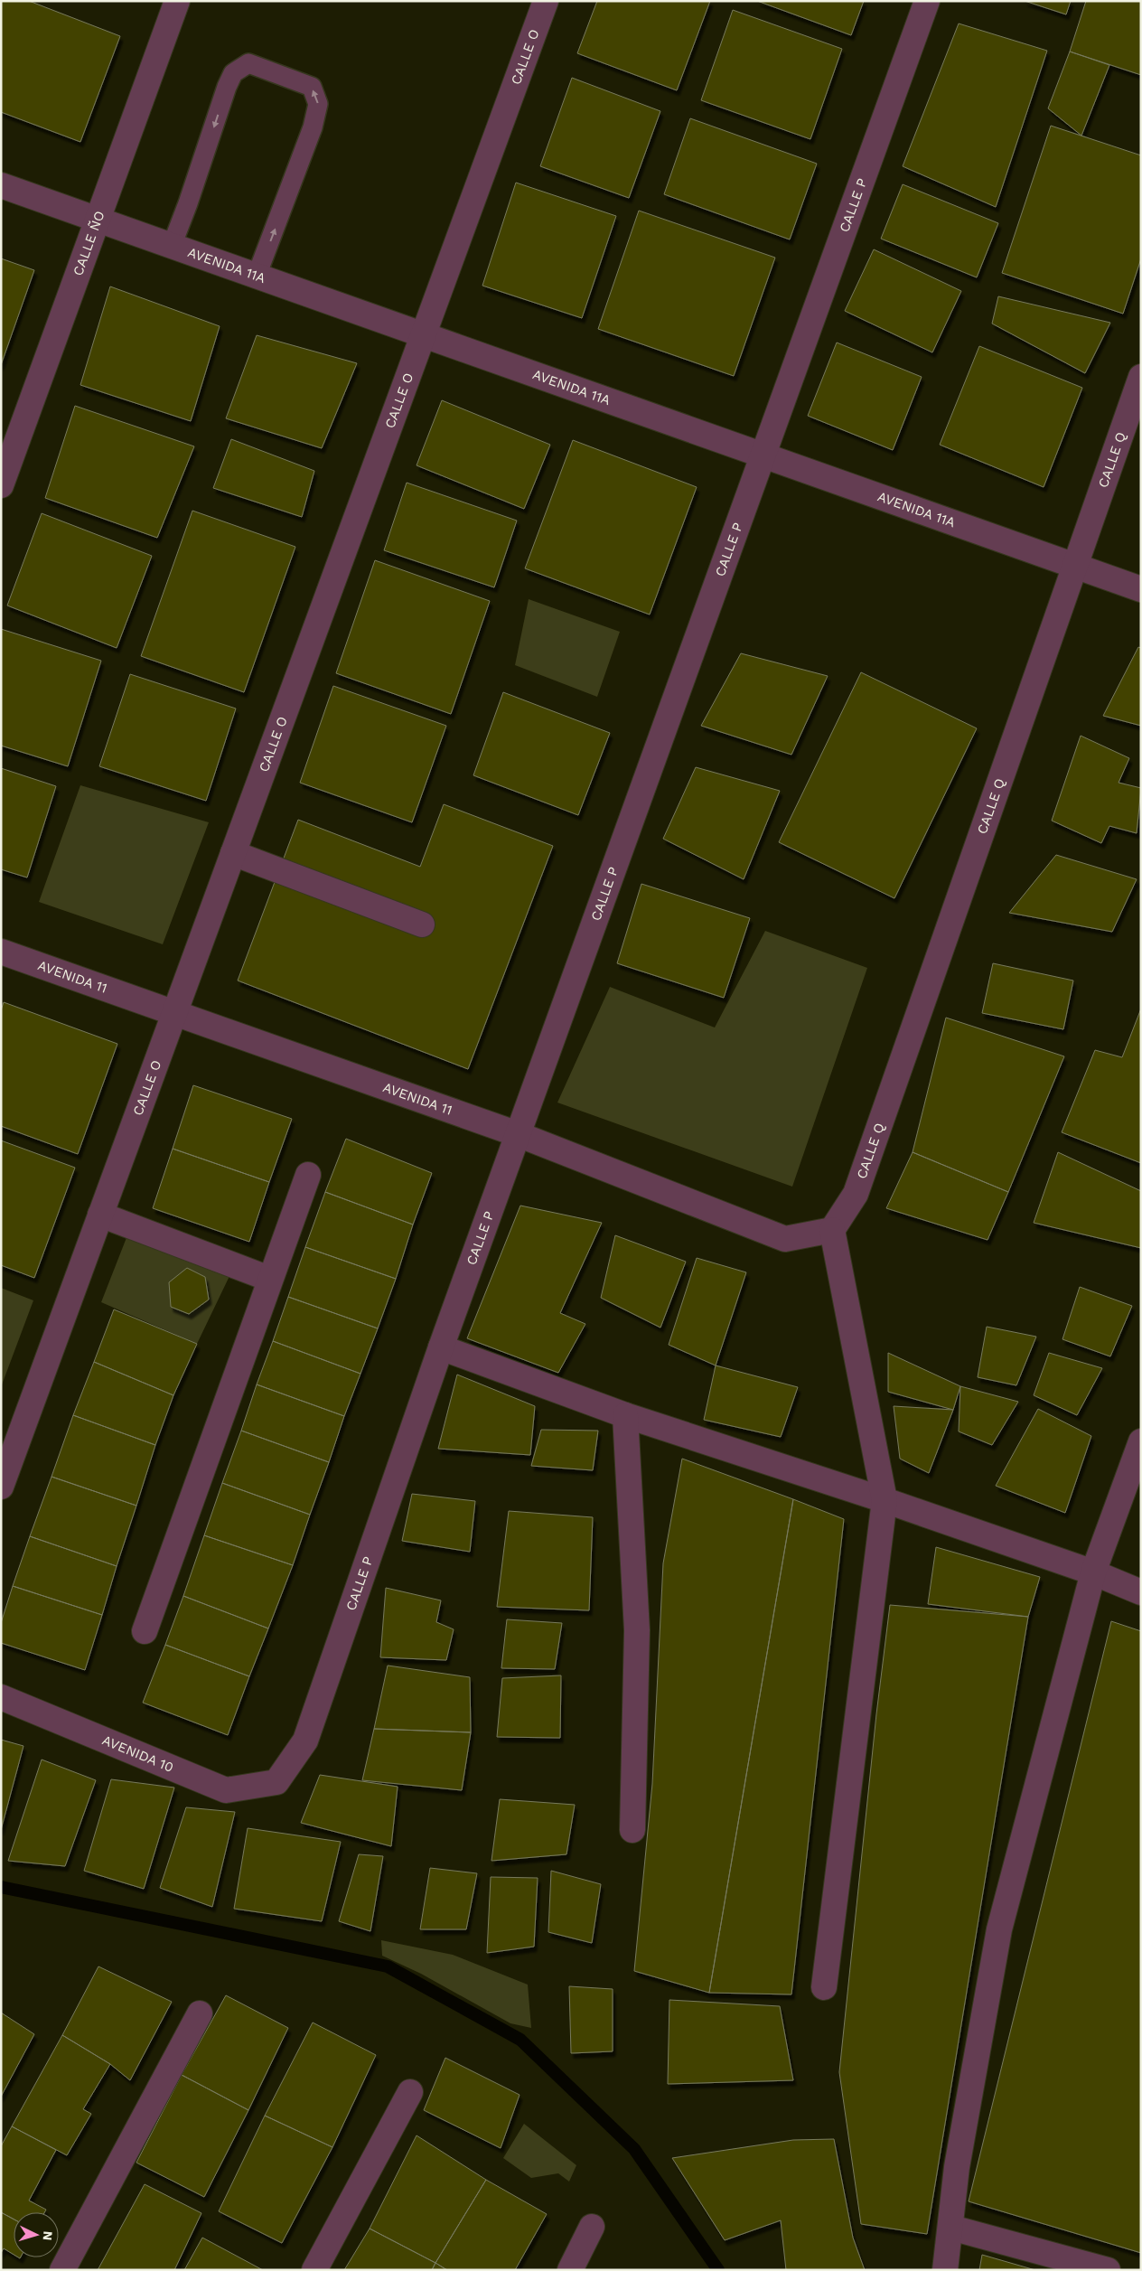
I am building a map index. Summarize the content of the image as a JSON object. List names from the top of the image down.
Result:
{
  "streets": {
    "street": [
      "CALLE O",
      "CALLE P",
      "CALLE ÑO",
      "AVENIDA 11A",
      "CALLE Q",
      "AVENIDA 11",
      "AVENIDA 10"
    ]
  },
  "crossings": [
    ["CALLE O", "AVENIDA 11A"],
    ["CALLE O", "AVENIDA 11"],
    ["CALLE P", "AVENIDA 11A"],
    ["CALLE P", "AVENIDA 11"],
    ["CALLE P", "AVENIDA 10"],
    ["CALLE ÑO", "AVENIDA 11A"],
    ["AVENIDA 11A", "CALLE Q"],
    ["CALLE Q", "AVENIDA 11"]
  ],
  "north": "right"
}
